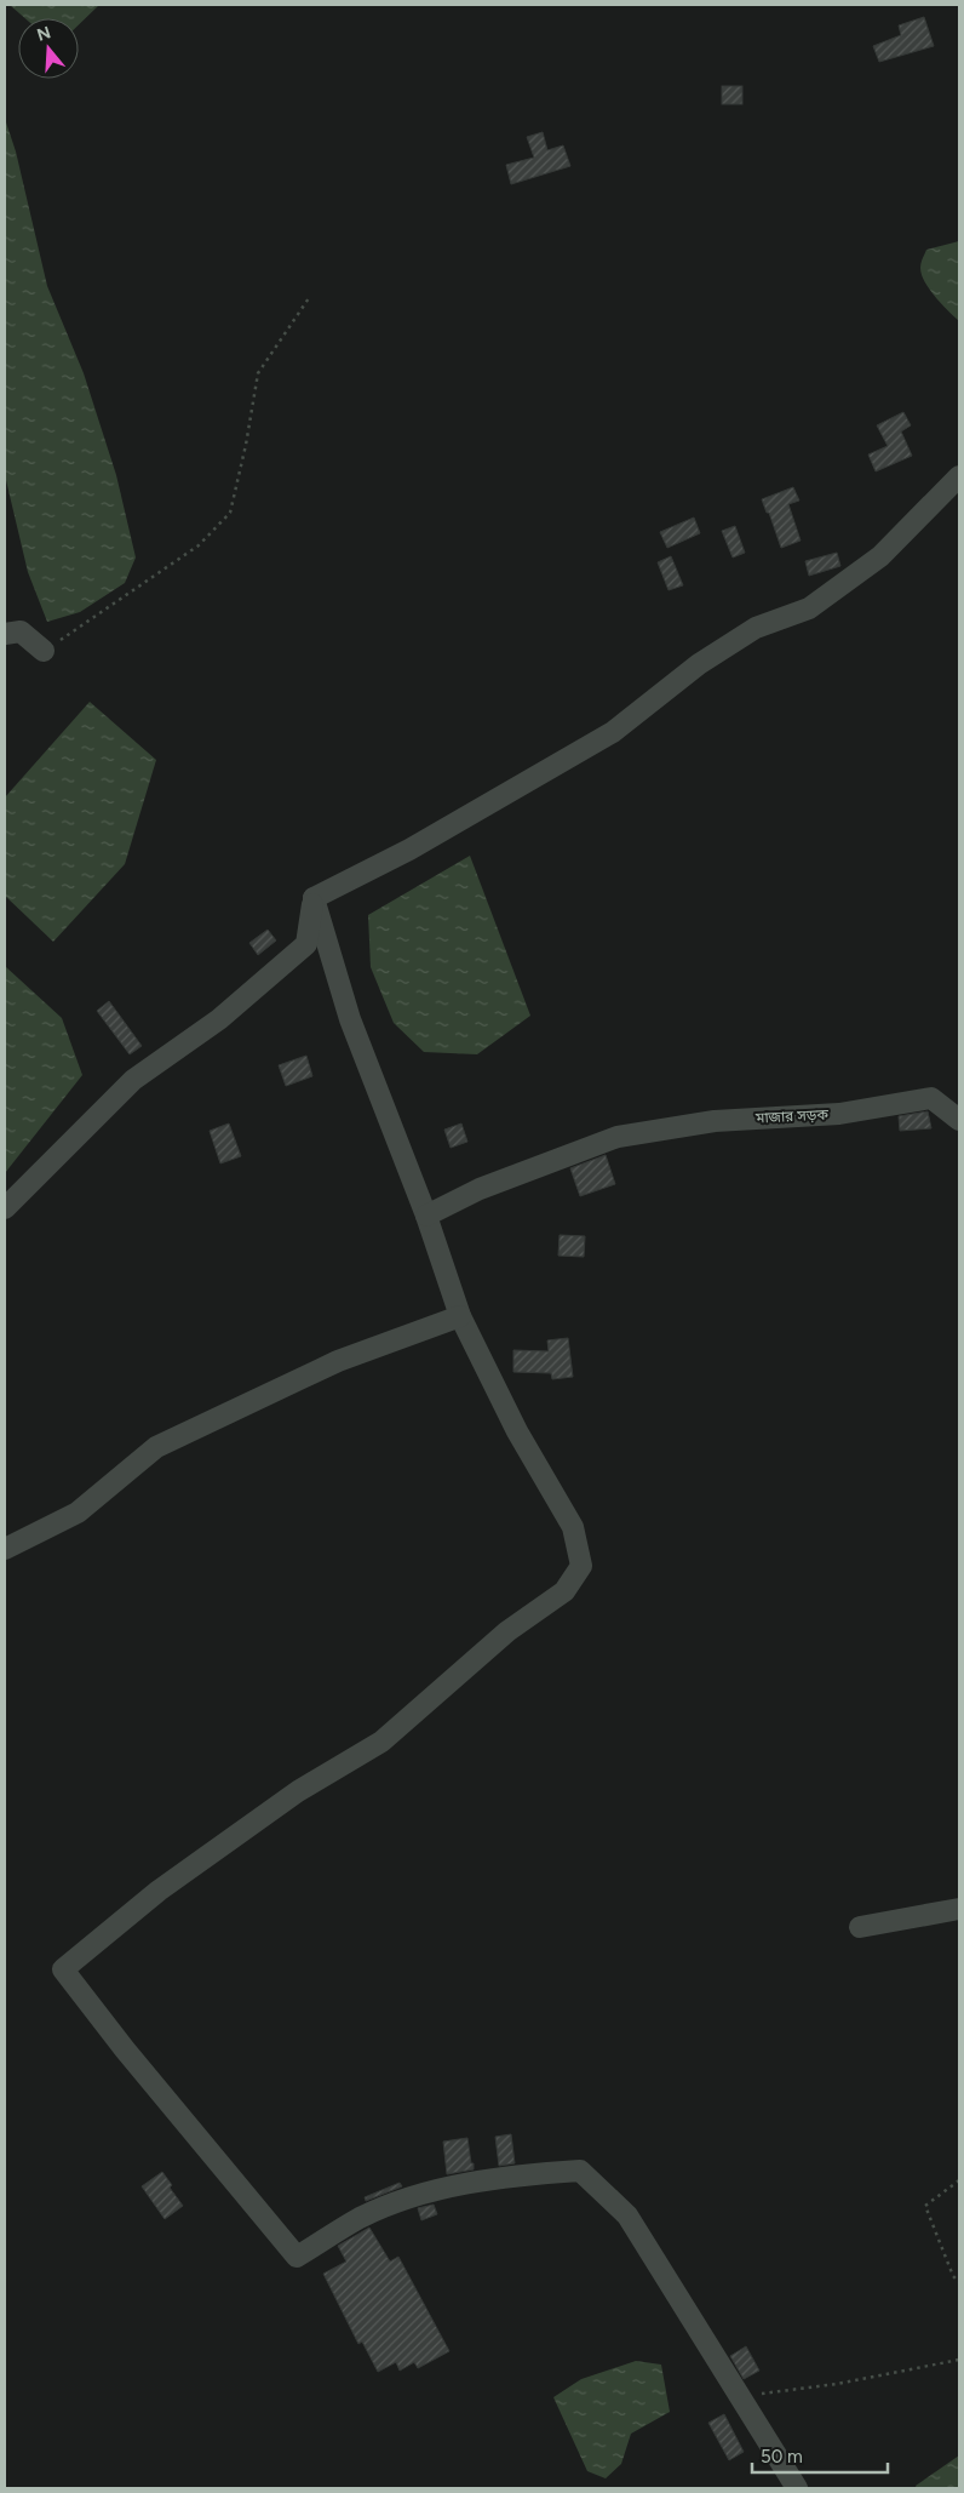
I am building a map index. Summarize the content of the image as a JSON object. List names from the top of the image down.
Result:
{
  "streets": {
    "street": ["মাজার সড়ক"]
  },
  "scale_bar": "50 m",
  "north": "top"
}
